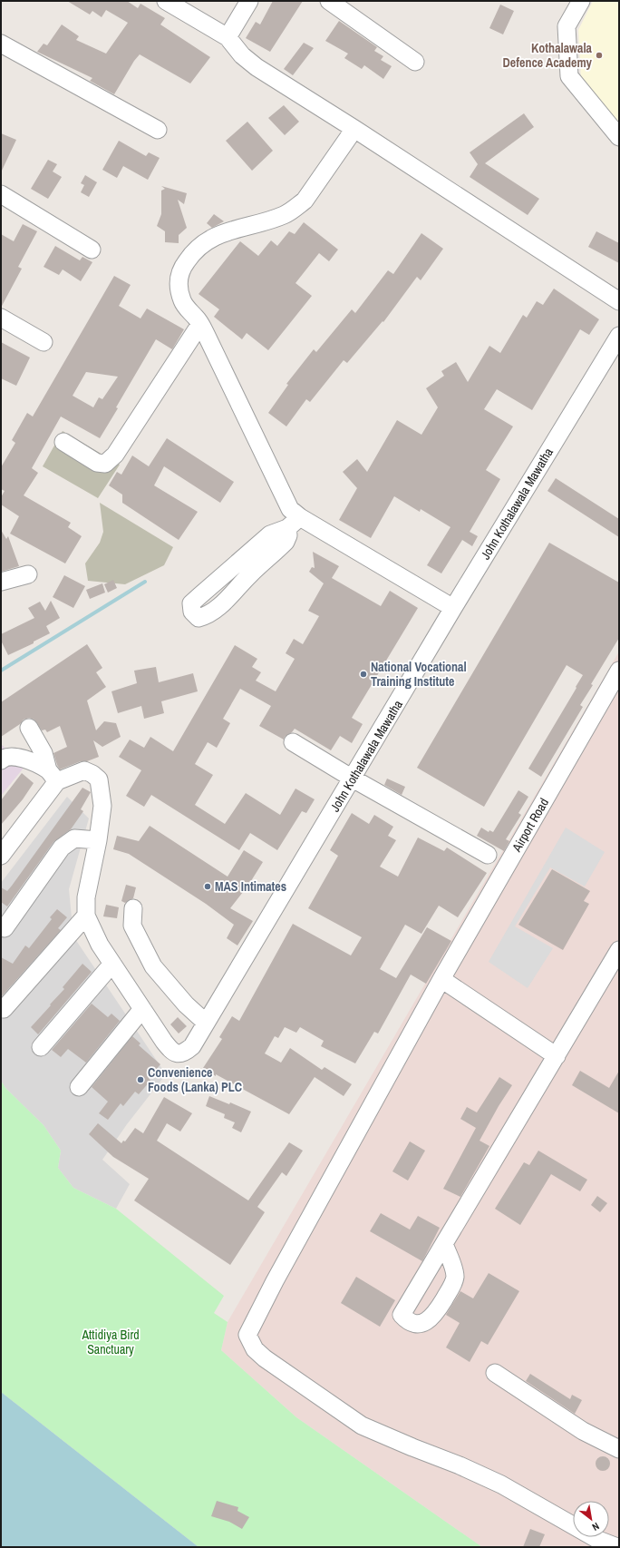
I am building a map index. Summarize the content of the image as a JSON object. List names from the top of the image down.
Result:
{
  "streets": {
    "street": ["John Kothalawala Mawatha", "Airport Road"]
  },
  "parks": ["Attidiya Bird Sanctuary"],
  "places": [
    "Kothalawala Defence Academy",
    "National Vocational Training Institute",
    "MAS Intimates",
    "Convenience Foods (Lanka) PLC"
  ],
  "north": "bottom right"
}
